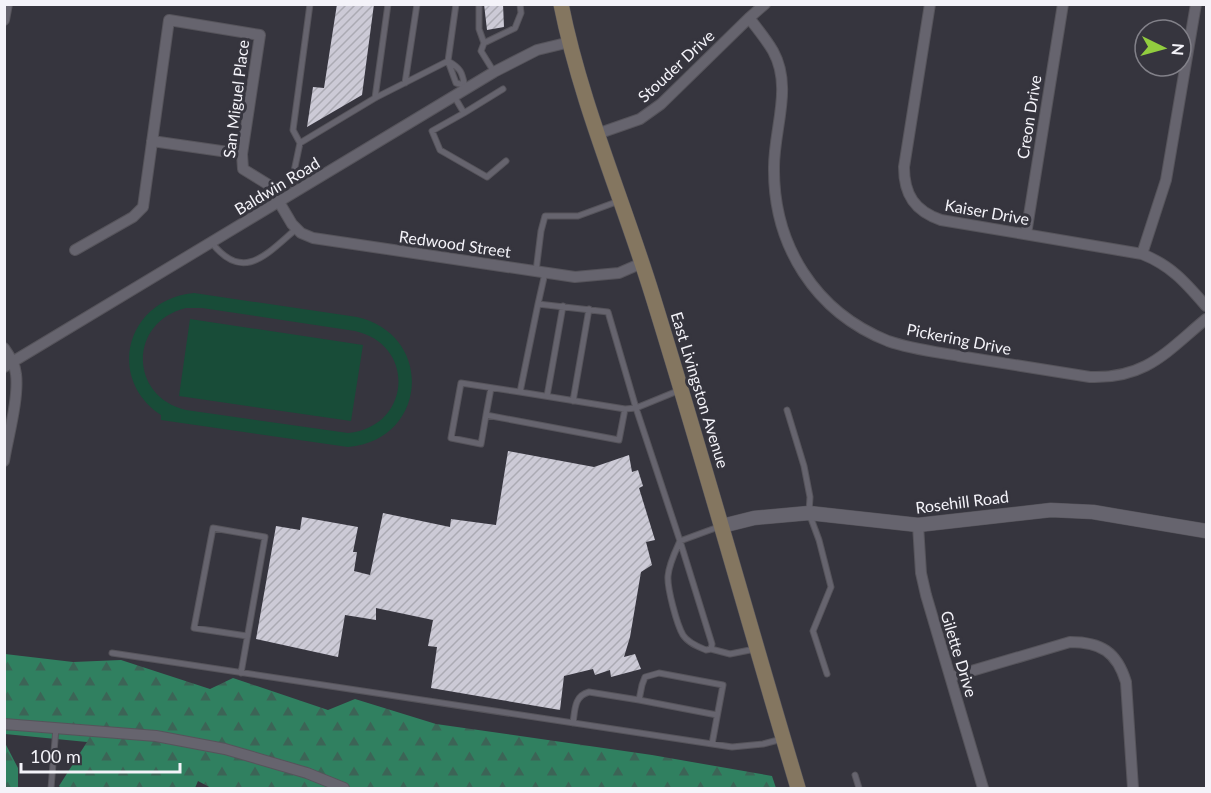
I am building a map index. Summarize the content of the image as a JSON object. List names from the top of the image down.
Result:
{
  "streets": {
    "main road": ["East Livingston Avenue"],
    "street": [
      "Stouder Drive",
      "San Miguel Place",
      "Creon Drive",
      "Baldwin Road",
      "Kaiser Drive",
      "Redwood Street",
      "Pickering Drive",
      "Rosehill Road",
      "Gilette Drive"
    ]
  },
  "crossings": [
    ["Stouder Drive", "Pickering Drive"],
    ["Stouder Drive", "East Livingston Avenue"],
    ["San Miguel Place", "Baldwin Road"],
    ["Creon Drive", "Kaiser Drive"],
    ["Baldwin Road", "East Livingston Avenue"],
    ["Redwood Street", "East Livingston Avenue"],
    ["East Livingston Avenue", "Rosehill Road"],
    ["Rosehill Road", "Gilette Drive"]
  ],
  "scale_bar": "100 m",
  "north": "right"
}
